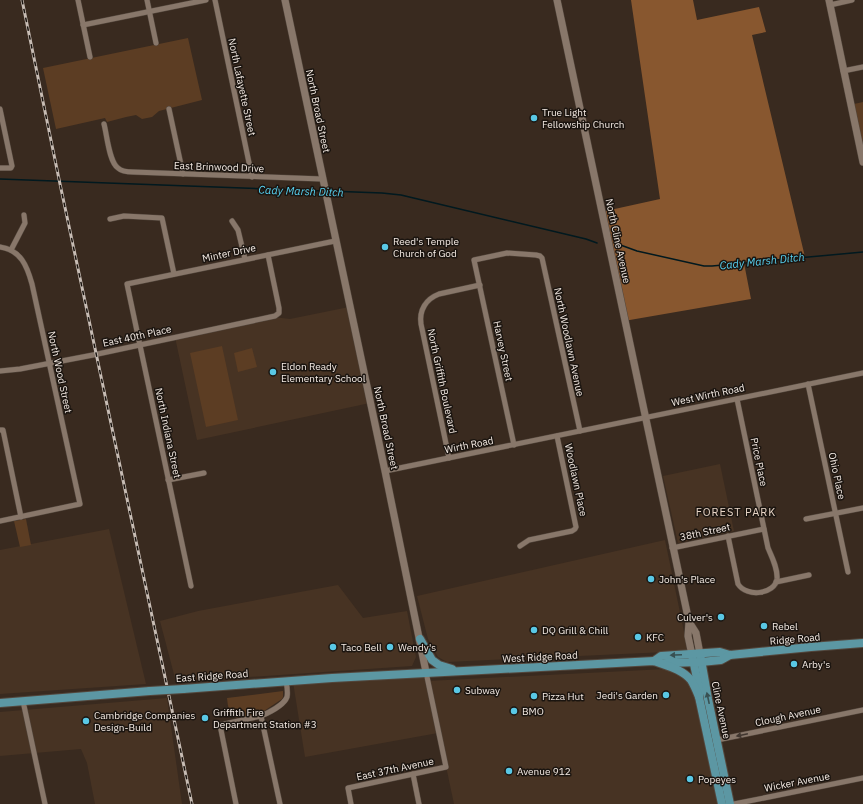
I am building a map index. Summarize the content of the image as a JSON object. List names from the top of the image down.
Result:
{
  "streets": {
    "main road": [
      "Ridge Road",
      "West Ridge Road",
      "East Ridge Road",
      "Cline Avenue"
    ],
    "street": [
      "North Lafayette Street",
      "North Broad Street",
      "East Brinwood Drive",
      "North Cline Avenue",
      "Minter Drive",
      "East 40th Place",
      "North Woodlawn Avenue",
      "Harvey Street",
      "North Wood Street",
      "North Griffith Boulevard",
      "West Wirth Road",
      "North Indiana Street",
      "Wirth Road",
      "Price Place",
      "Ohio Place",
      "Woodlawn Place",
      "38th Street",
      "Clough Avenue",
      "East 37th Avenue",
      "Wicker Avenue"
    ]
  },
  "crossings": [
    ["North Lafayette Street", "East Brinwood Drive"],
    ["North Broad Street", "East Brinwood Drive"],
    ["North Broad Street", "Minter Drive"],
    ["North Broad Street", "Wirth Road"],
    ["North Broad Street", "West Ridge Road"],
    ["North Broad Street", "East Ridge Road"],
    ["North Broad Street", "East 37th Avenue"],
    ["North Cline Avenue", "West Wirth Road"],
    ["North Cline Avenue", "Cline Avenue"],
    ["Minter Drive", "East 40th Place"],
    ["Minter Drive", "North Indiana Street"],
    ["East 40th Place", "North Wood Street"],
    ["East 40th Place", "North Indiana Street"],
    ["North Woodlawn Avenue", "Harvey Street"],
    ["North Woodlawn Avenue", "West Wirth Road"],
    ["Harvey Street", "North Griffith Boulevard"],
    ["Harvey Street", "Wirth Road"],
    ["North Griffith Boulevard", "Wirth Road"],
    ["West Wirth Road", "Wirth Road"],
    ["West Wirth Road", "Price Place"],
    ["West Wirth Road", "Ohio Place"],
    ["West Wirth Road", "Woodlawn Place"],
    ["Wirth Road", "Woodlawn Place"],
    ["Price Place", "38th Street"],
    ["38th Street", "Cline Avenue"],
    ["Ridge Road", "West Ridge Road"],
    ["Ridge Road", "Cline Avenue"],
    ["West Ridge Road", "East Ridge Road"],
    ["West Ridge Road", "Cline Avenue"],
    ["Cline Avenue", "Clough Avenue"]
  ],
  "one_way": ["Clough Avenue"],
  "districts": ["FOREST PARK"],
  "water": ["Cady Marsh Ditch"],
  "places": [
    "True Light Fellowship Church",
    "Reed's Temple Church of God",
    "Eldon Ready Elementary School",
    "John's Place",
    "Culver's",
    "Rebel",
    "DQ Grill & Chill",
    "KFC",
    "Taco Bell",
    "Wendy's",
    "Arby's",
    "Subway",
    "Jedi's Garden",
    "Pizza Hut",
    "BMO",
    "Griffith Fire Department Station #3",
    "Cambridge Companies Design-Build",
    "Avenue 912",
    "Popeyes"
  ]
}
